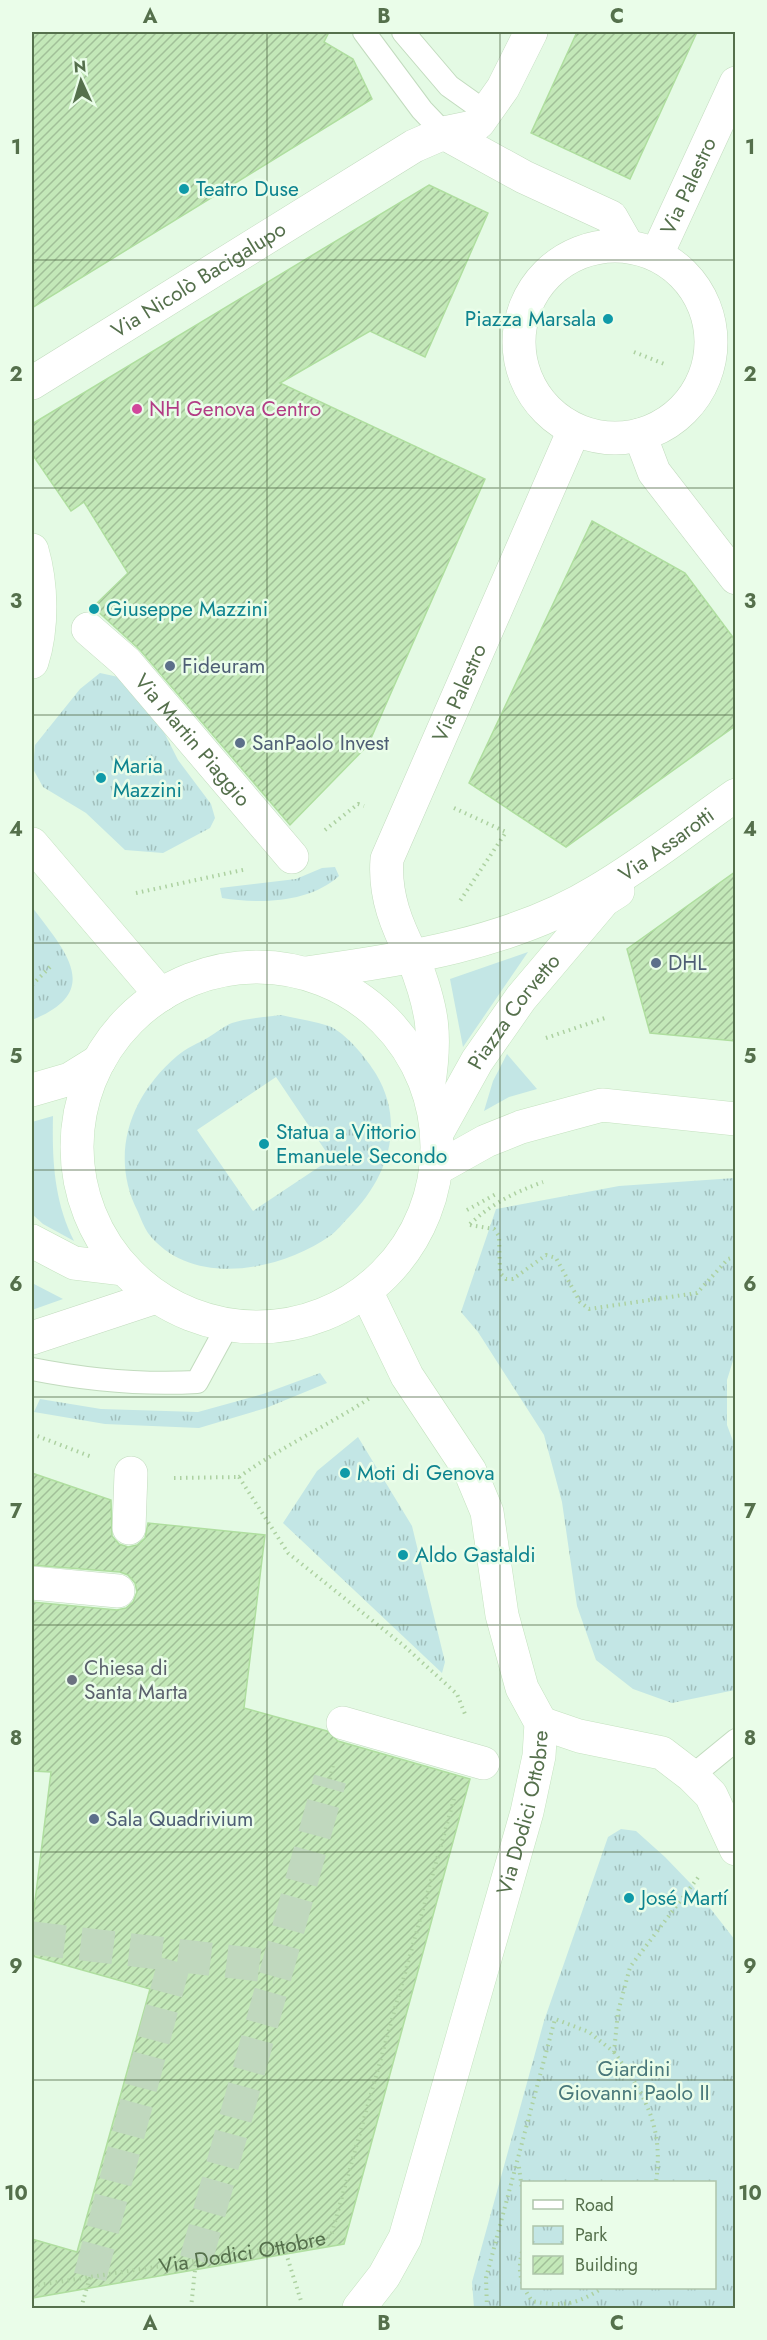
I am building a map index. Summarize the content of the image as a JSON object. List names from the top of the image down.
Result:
{
  "streets": {
    "main road": [
      "Via Palestro",
      "Via Nicolò Bacigalupo",
      "Via Martin Piaggio",
      "Via Assarotti",
      "Piazza Corvetto",
      "Via Dodici Ottobre"
    ]
  },
  "crossings": [
    ["Via Palestro", "Piazza Corvetto"],
    ["Via Assarotti", "Piazza Corvetto"],
    ["Piazza Corvetto", "Via Dodici Ottobre"]
  ],
  "parks": ["Giardini Giovanni Paolo II"],
  "places": [
    "Teatro Duse",
    "Piazza Marsala",
    "NH Genova Centro",
    "Giuseppe Mazzini",
    "Fideuram",
    "SanPaolo Invest",
    "Maria Mazzini",
    "DHL",
    "Statua a Vittorio Emanuele Secondo",
    "Moti di Genova",
    "Aldo Gastaldi",
    "Chiesa di Santa Marta",
    "Sala Quadrivium",
    "José Martí"
  ],
  "legend": ["Road", "Park", "Building"],
  "north": "top",
  "grid": {
    "columns": ["A", "B", "C"],
    "rows": [
      "1",
      "2",
      "3",
      "4",
      "5",
      "6",
      "7",
      "8",
      "9",
      "10"
    ]
  }
}
